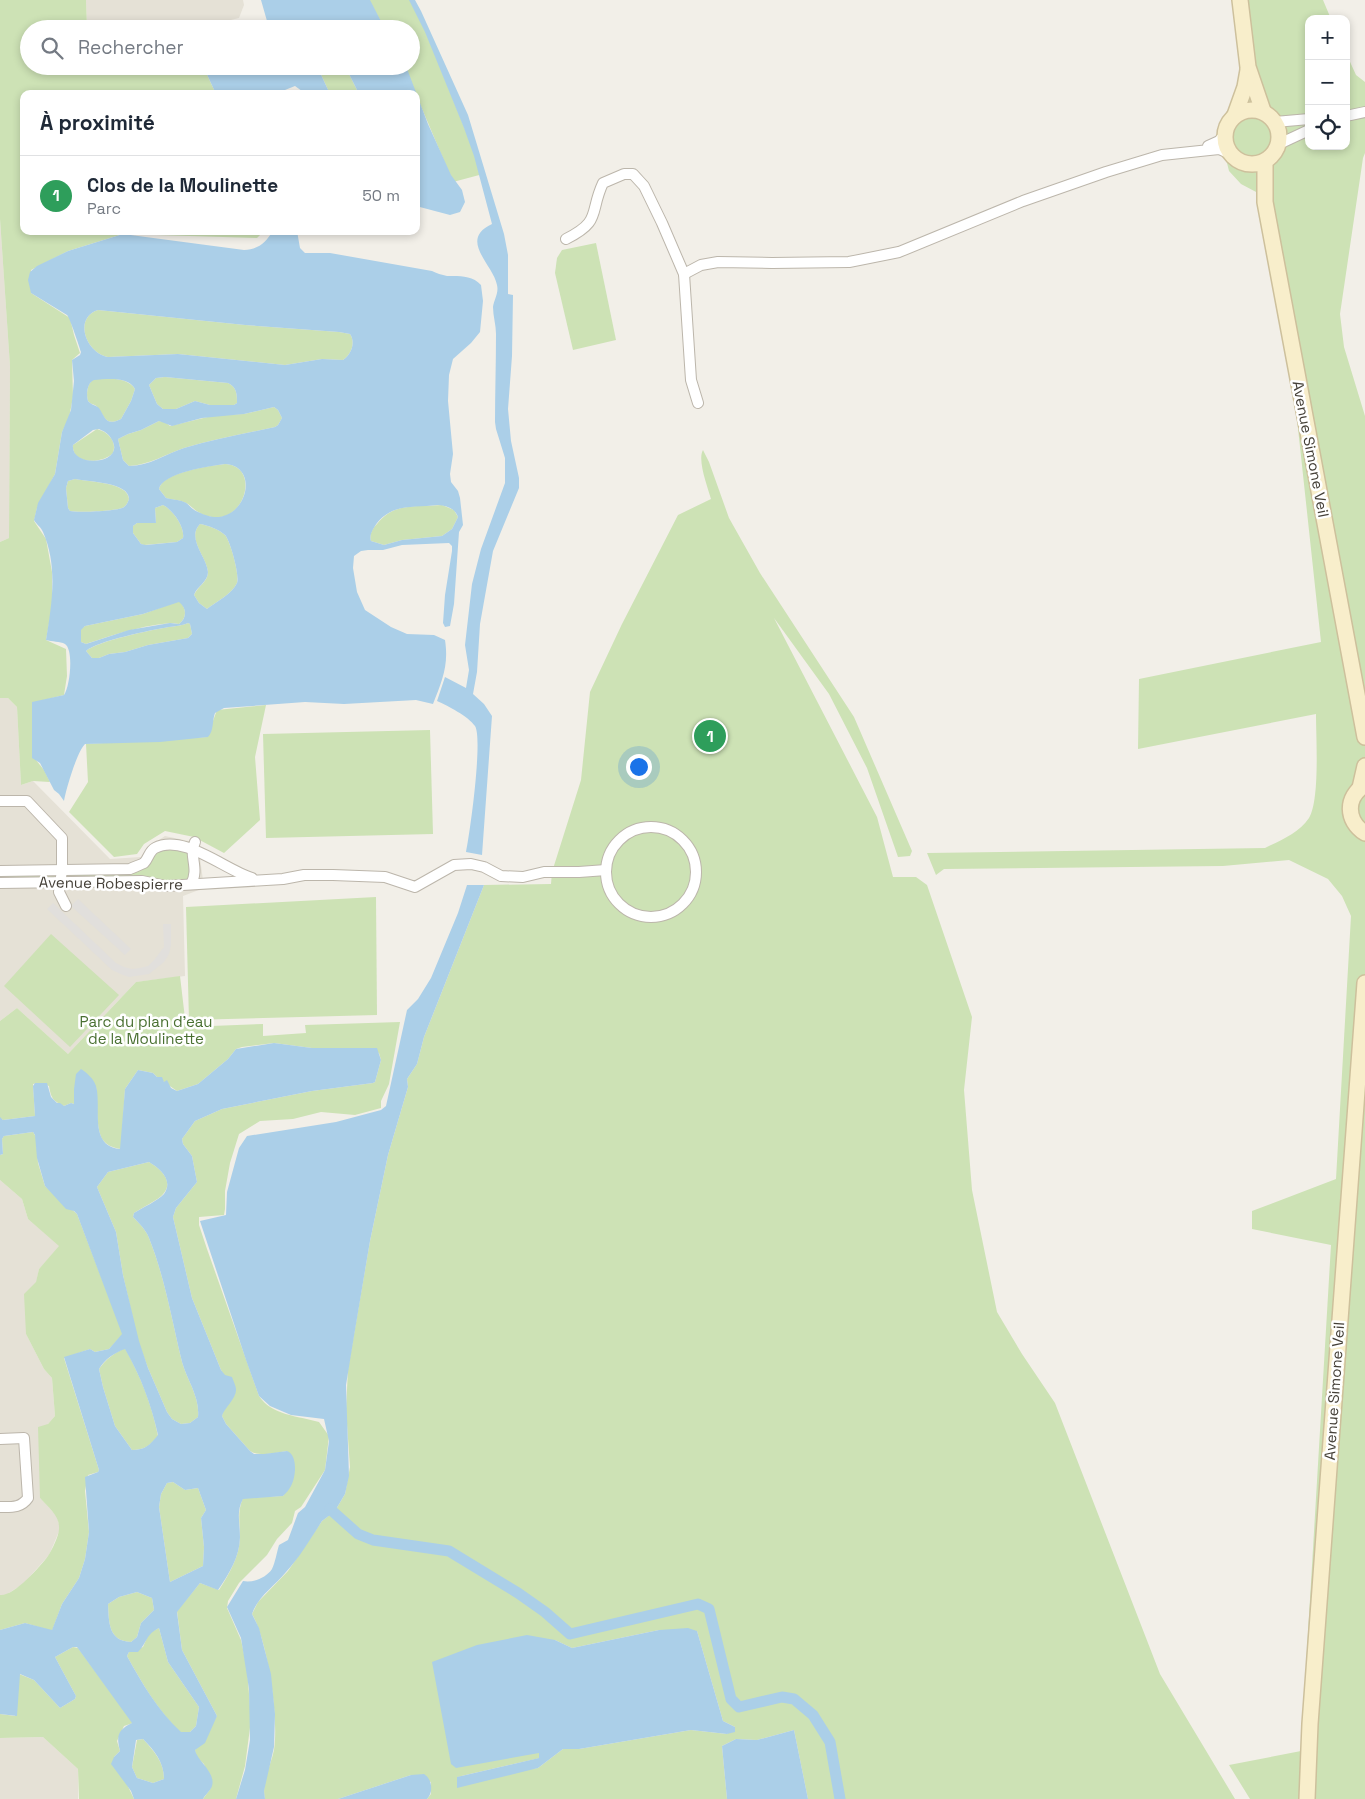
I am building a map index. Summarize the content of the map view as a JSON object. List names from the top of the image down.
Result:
{
  "streets": {
    "main road": ["Avenue Simone Veil"],
    "street": ["Avenue Robespierre"]
  },
  "parks": ["Parc du plan d'eau de la Moulinette"],
  "page": {
    "map_buttons": ["+", "−"],
    "search": "Rechercher",
    "heading": "À proximité",
    "list": [
      {
        "mark": "1",
        "name": "Clos de la Moulinette",
        "note": "Parc",
        "value": "50 m"
      }
    ],
    "pins": "1"
  }
}
